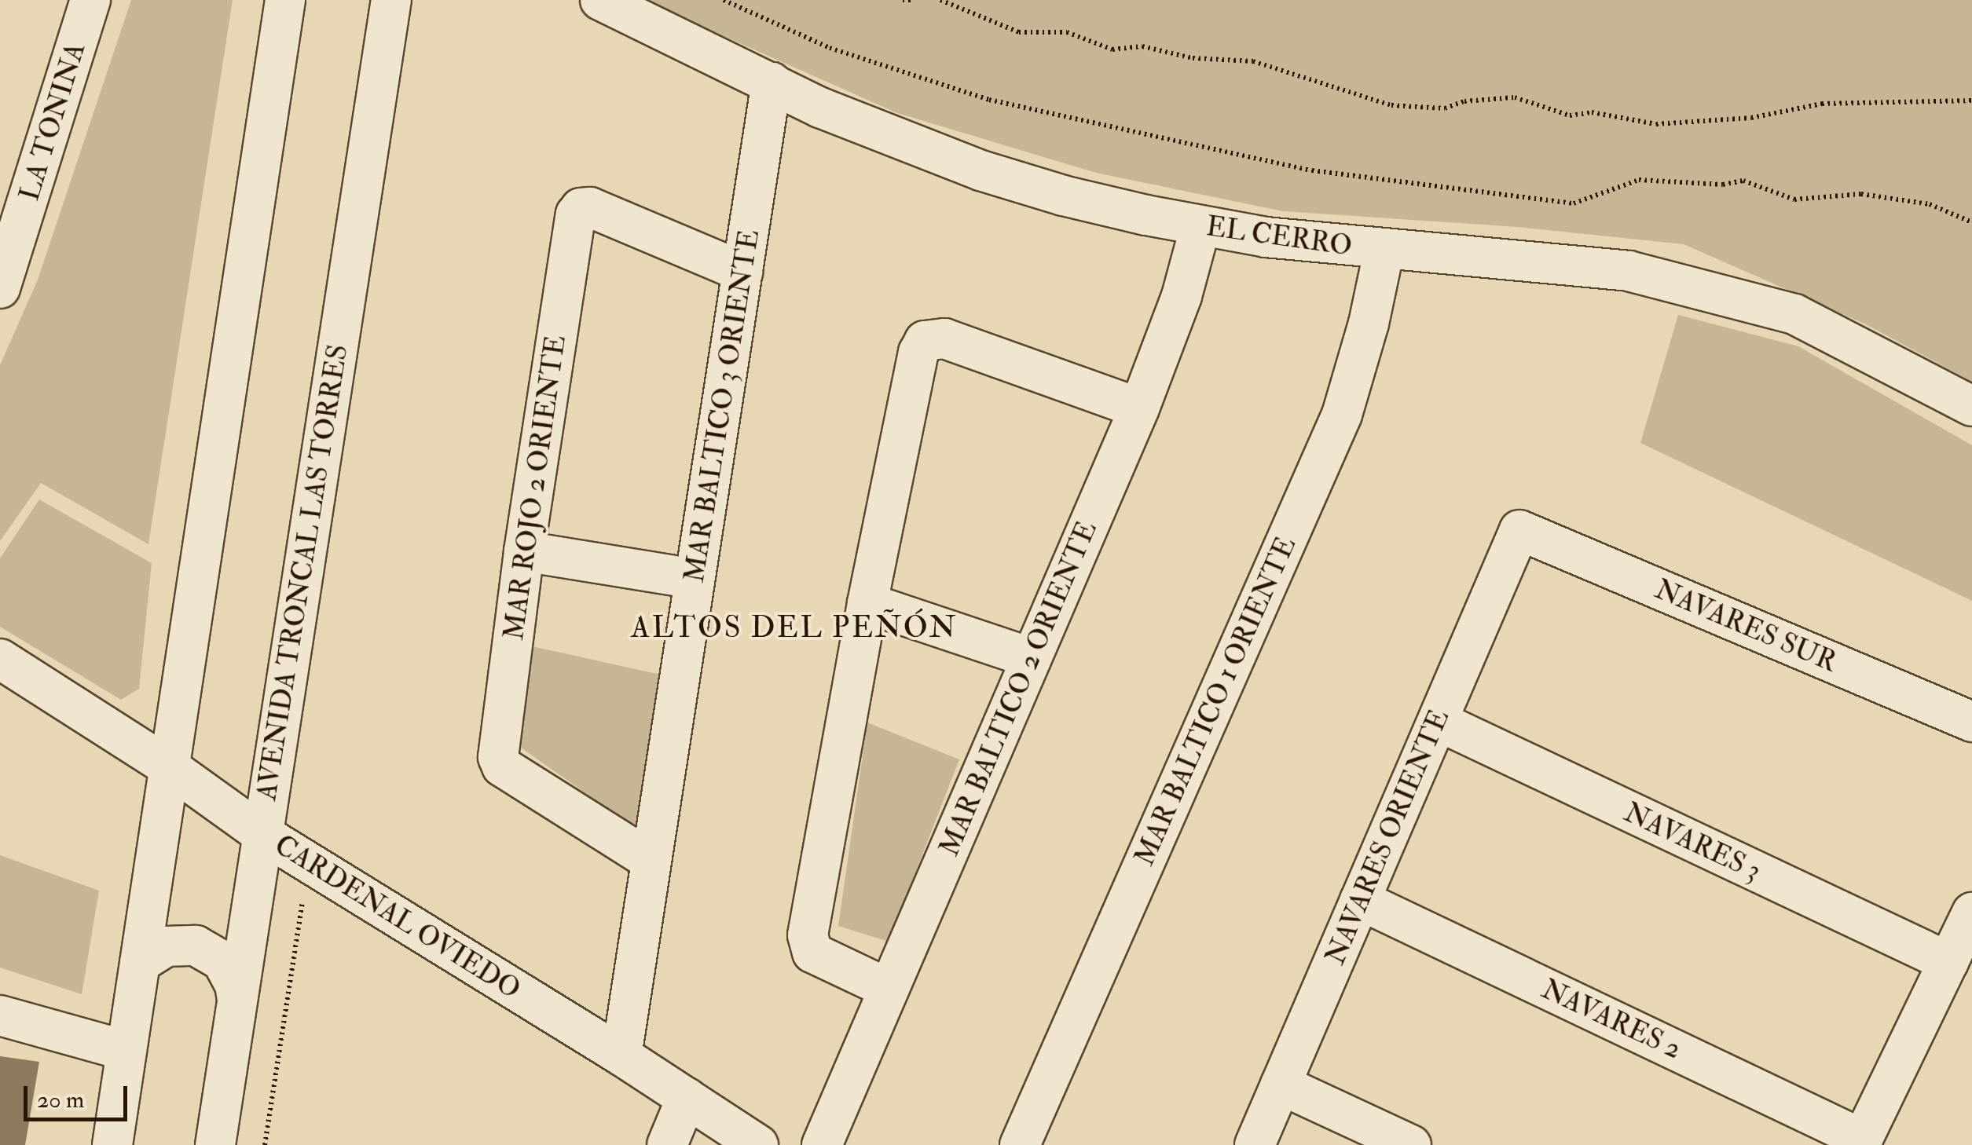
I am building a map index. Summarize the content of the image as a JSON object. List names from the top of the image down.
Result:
{
  "streets": {
    "street": [
      "LA TONINA",
      "EL CERRO",
      "MAR BALTICO 3 ORIENTE",
      "MAR ROJO 2 ORIENTE",
      "AVENIDA TRONCAL LAS TORRES",
      "NAVARES SUR",
      "MAR BALTICO 2 ORIENTE",
      "MAR BALTICO 1 ORIENTE",
      "NAVARES ORIENTE",
      "NAVARES 3",
      "CARDENAL OVIEDO",
      "NAVARES 2"
    ]
  },
  "crossings": [
    ["EL CERRO", "MAR BALTICO 3 ORIENTE"],
    ["EL CERRO", "MAR BALTICO 2 ORIENTE"],
    ["EL CERRO", "MAR BALTICO 1 ORIENTE"],
    ["MAR BALTICO 3 ORIENTE", "MAR ROJO 2 ORIENTE"],
    ["MAR BALTICO 3 ORIENTE", "CARDENAL OVIEDO"],
    ["AVENIDA TRONCAL LAS TORRES", "CARDENAL OVIEDO"],
    ["NAVARES SUR", "NAVARES ORIENTE"],
    ["NAVARES ORIENTE", "NAVARES 3"],
    ["NAVARES ORIENTE", "NAVARES 2"]
  ],
  "districts": ["ALTOS DEL PEÑÓN"],
  "scale_bar": "20 m"
}
